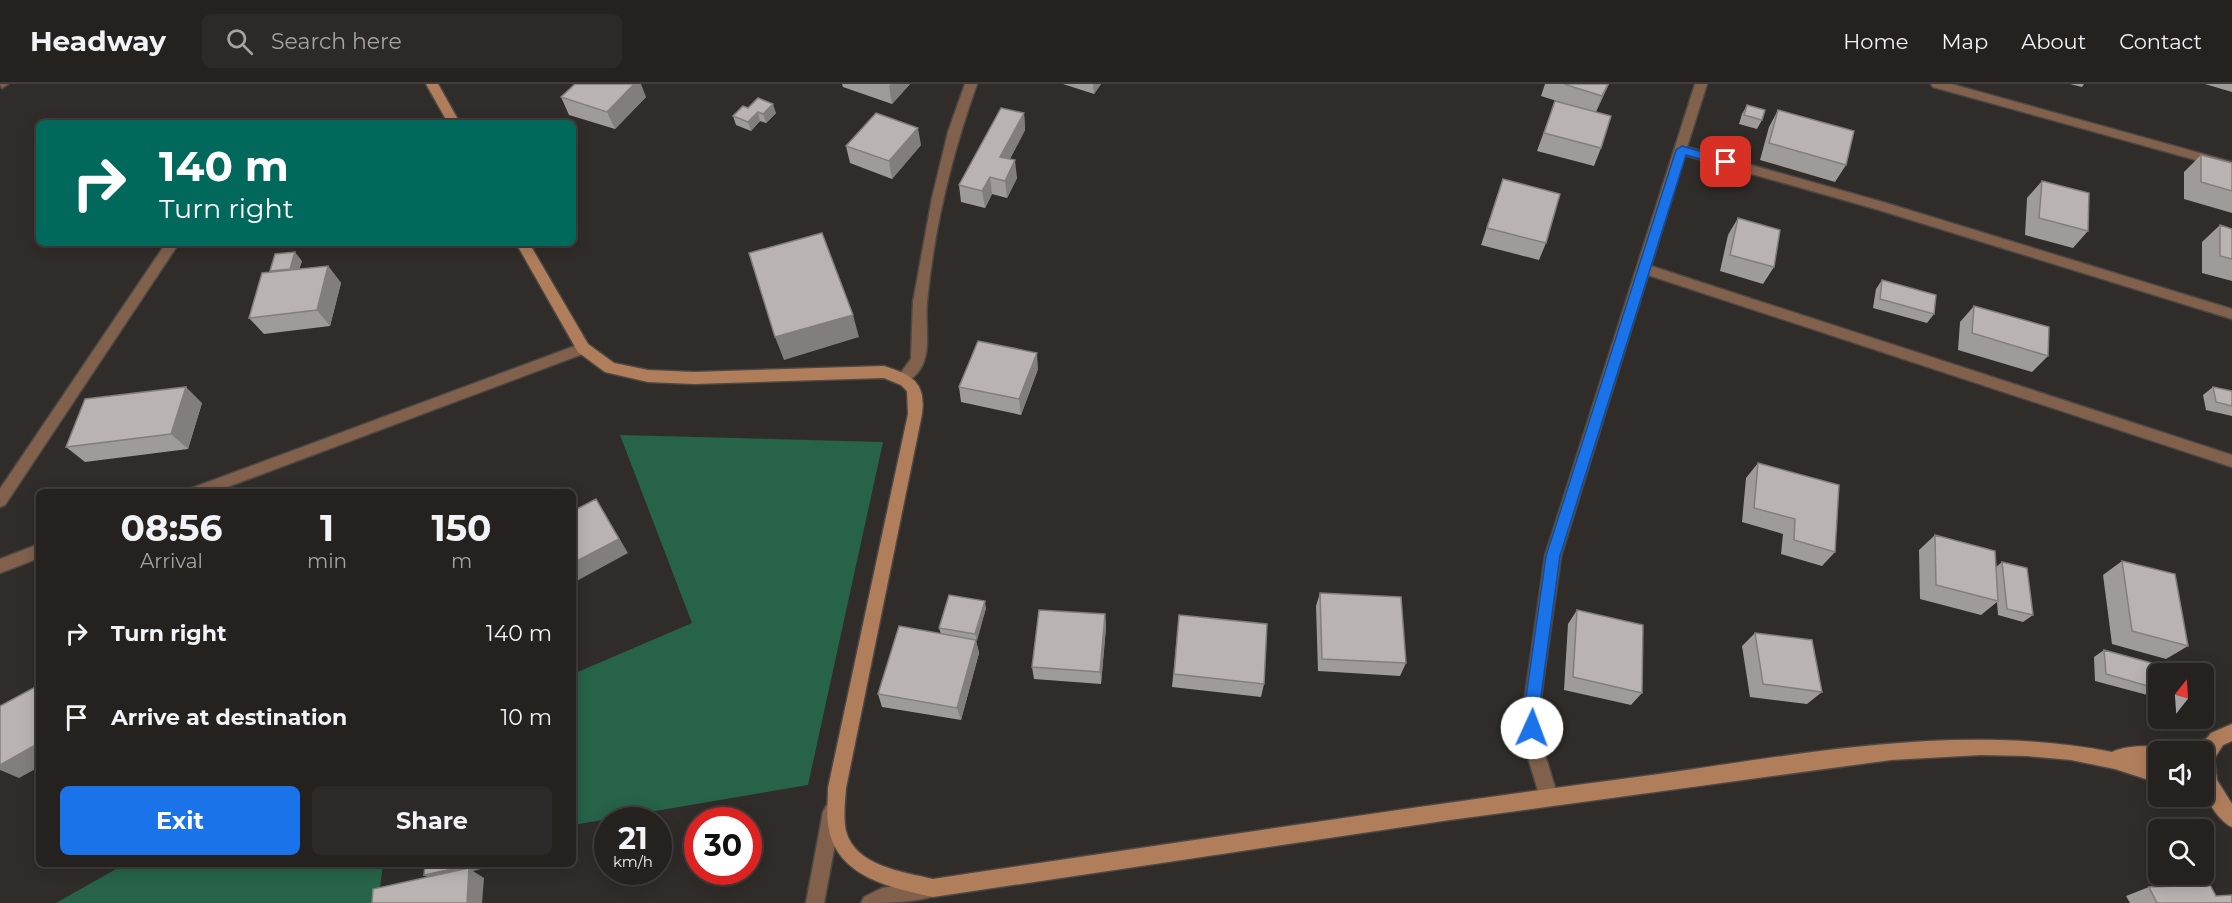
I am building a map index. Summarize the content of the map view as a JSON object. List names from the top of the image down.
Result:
{
  "north": "top",
  "page": {
    "header": "Headway",
    "search": "Search here",
    "nav": [
      "Home",
      "Map",
      "About",
      "Contact"
    ],
    "turn": ["140 m", "Turn right"],
    "eta": [
      "08:56",
      "Arrival",
      "1",
      "min",
      "150",
      "m"
    ],
    "list": [
      {
        "name": "Turn right",
        "value": "140 m"
      },
      {
        "name": "Arrive at destination",
        "value": "10 m"
      }
    ],
    "buttons": ["Exit", "Share"],
    "speed": "21 km/h",
    "limit": "30"
  }
}
